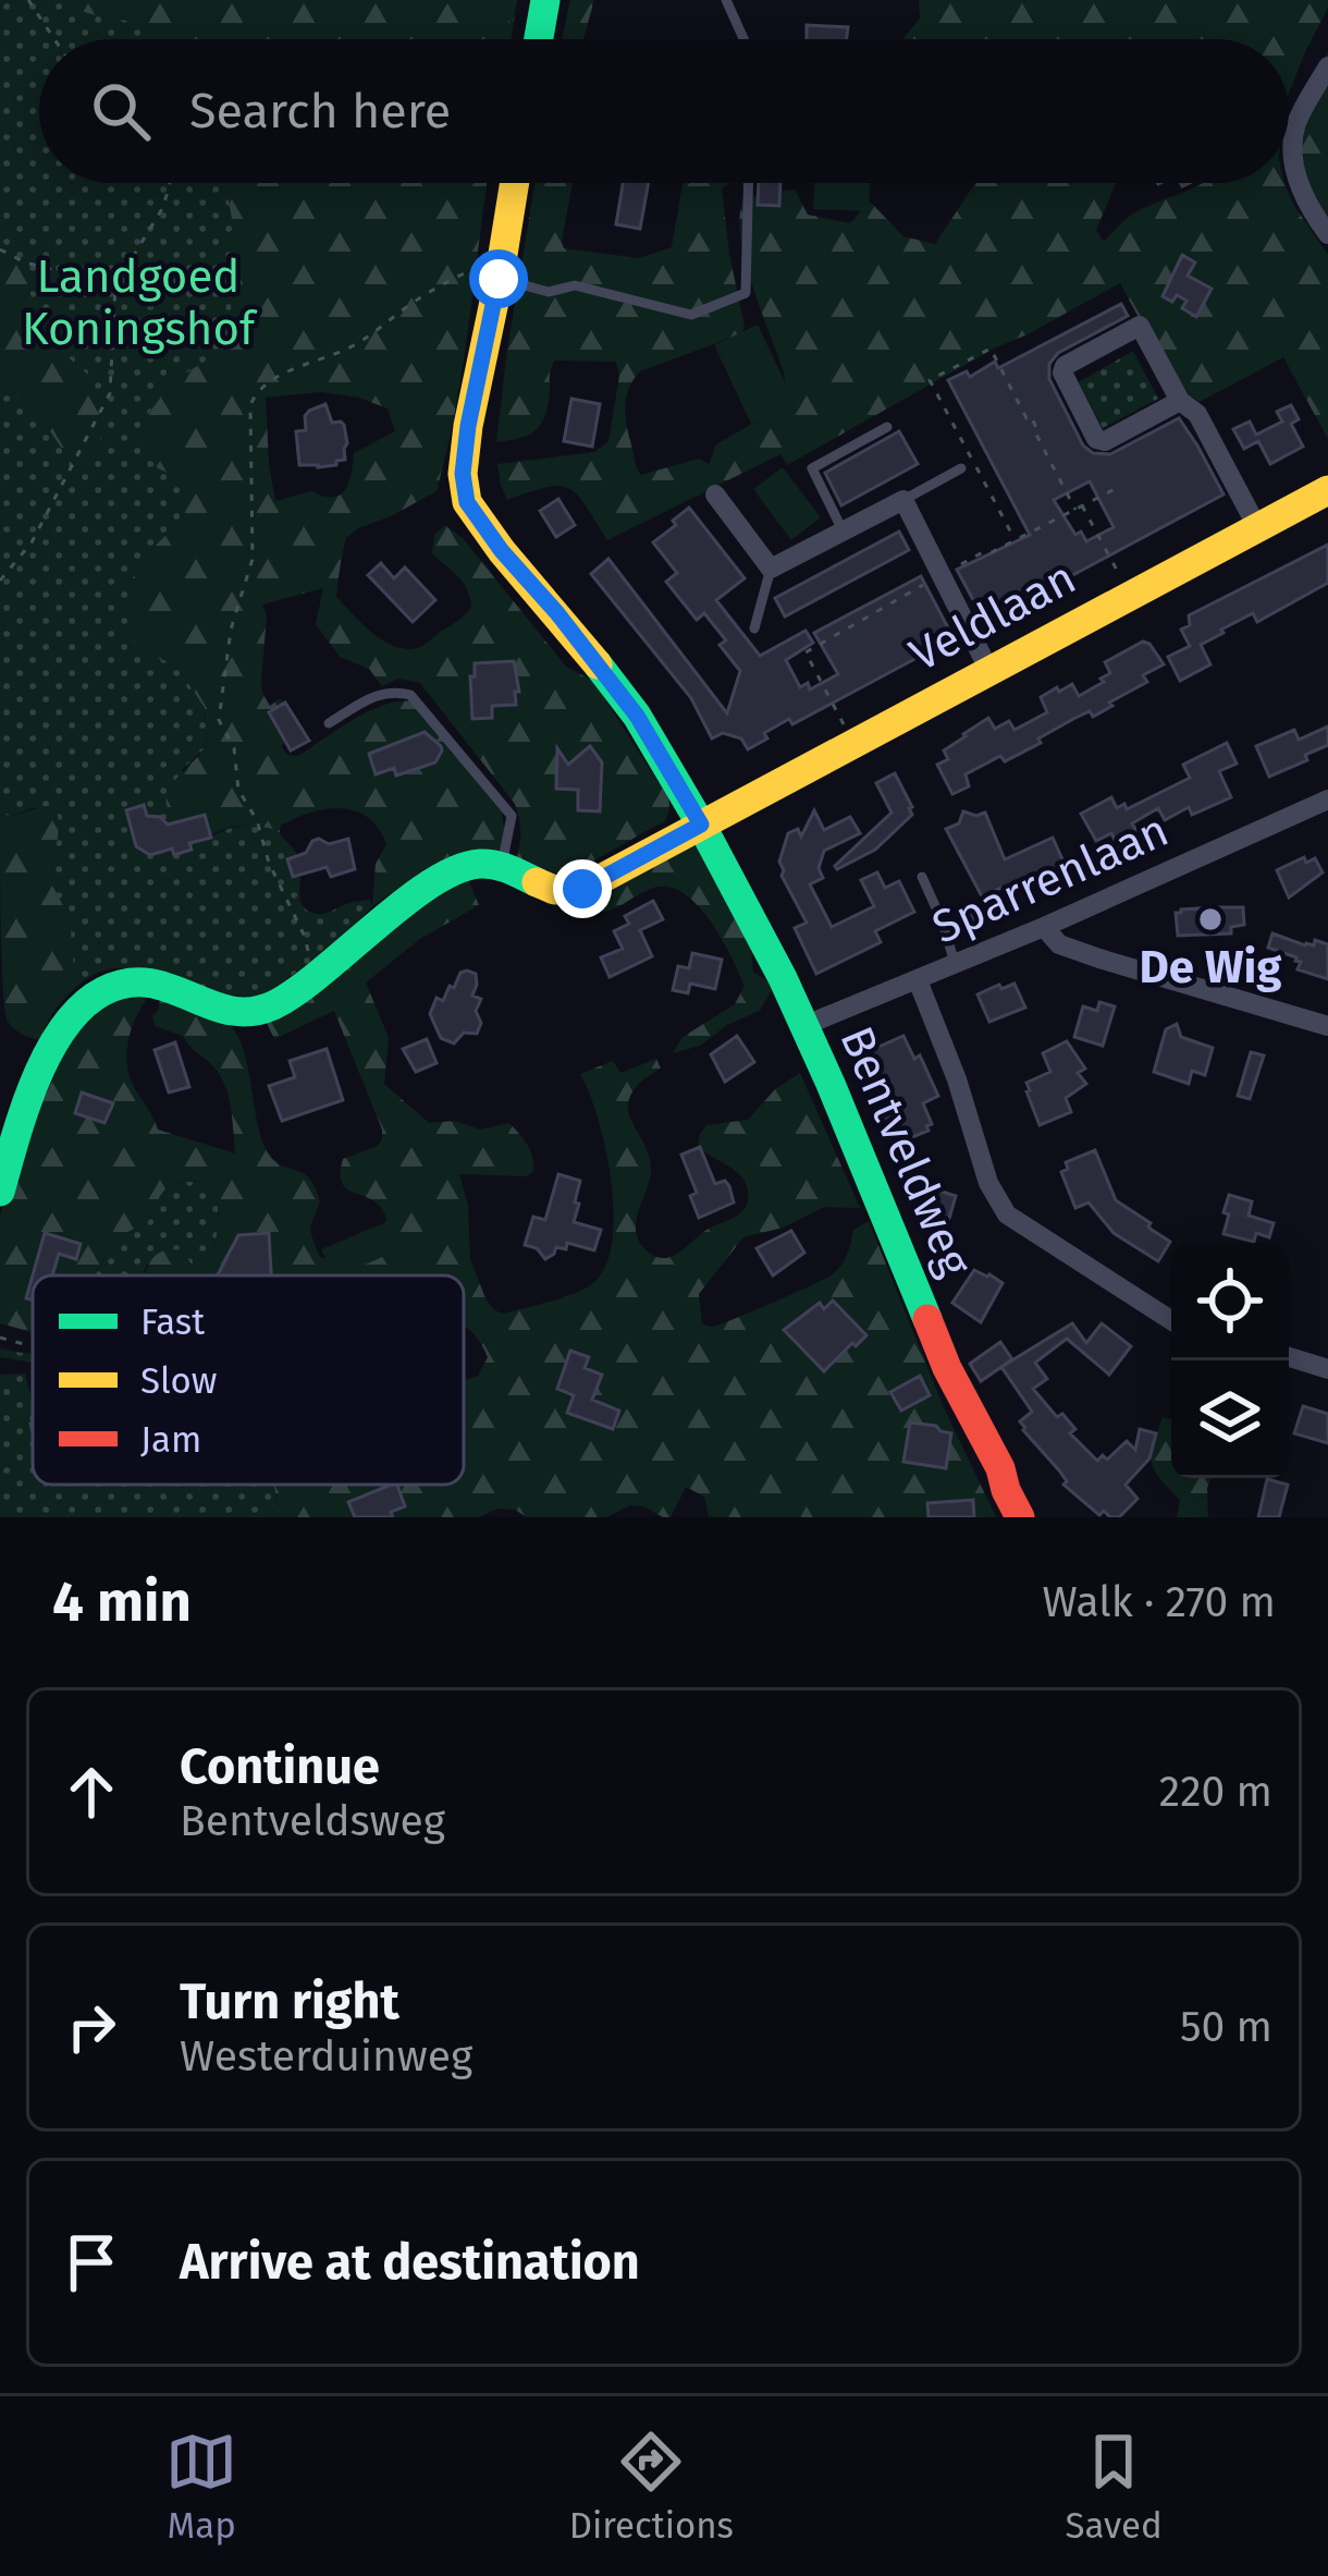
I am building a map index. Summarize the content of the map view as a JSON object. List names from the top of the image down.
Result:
{
  "streets": {
    "street": ["Veldlaan", "Sparrenlaan", "Bentveldweg"]
  },
  "crossings": [
    ["Veldlaan", "Bentveldweg"],
    ["Sparrenlaan", "Bentveldweg"]
  ],
  "parks": ["Landgoed Koningshof"],
  "places": ["De Wig"],
  "legend": ["Fast", "Slow", "Jam"],
  "page": {
    "search": "Search here",
    "heading": ["4 min", "Walk · 270 m"],
    "list": [
      ["Continue", "Bentveldsweg", "220 m"],
      ["Turn right", "Westerduinweg", "50 m"],
      "Arrive at destination"
    ],
    "nav": ["Map", "Directions", "Saved"]
  }
}
